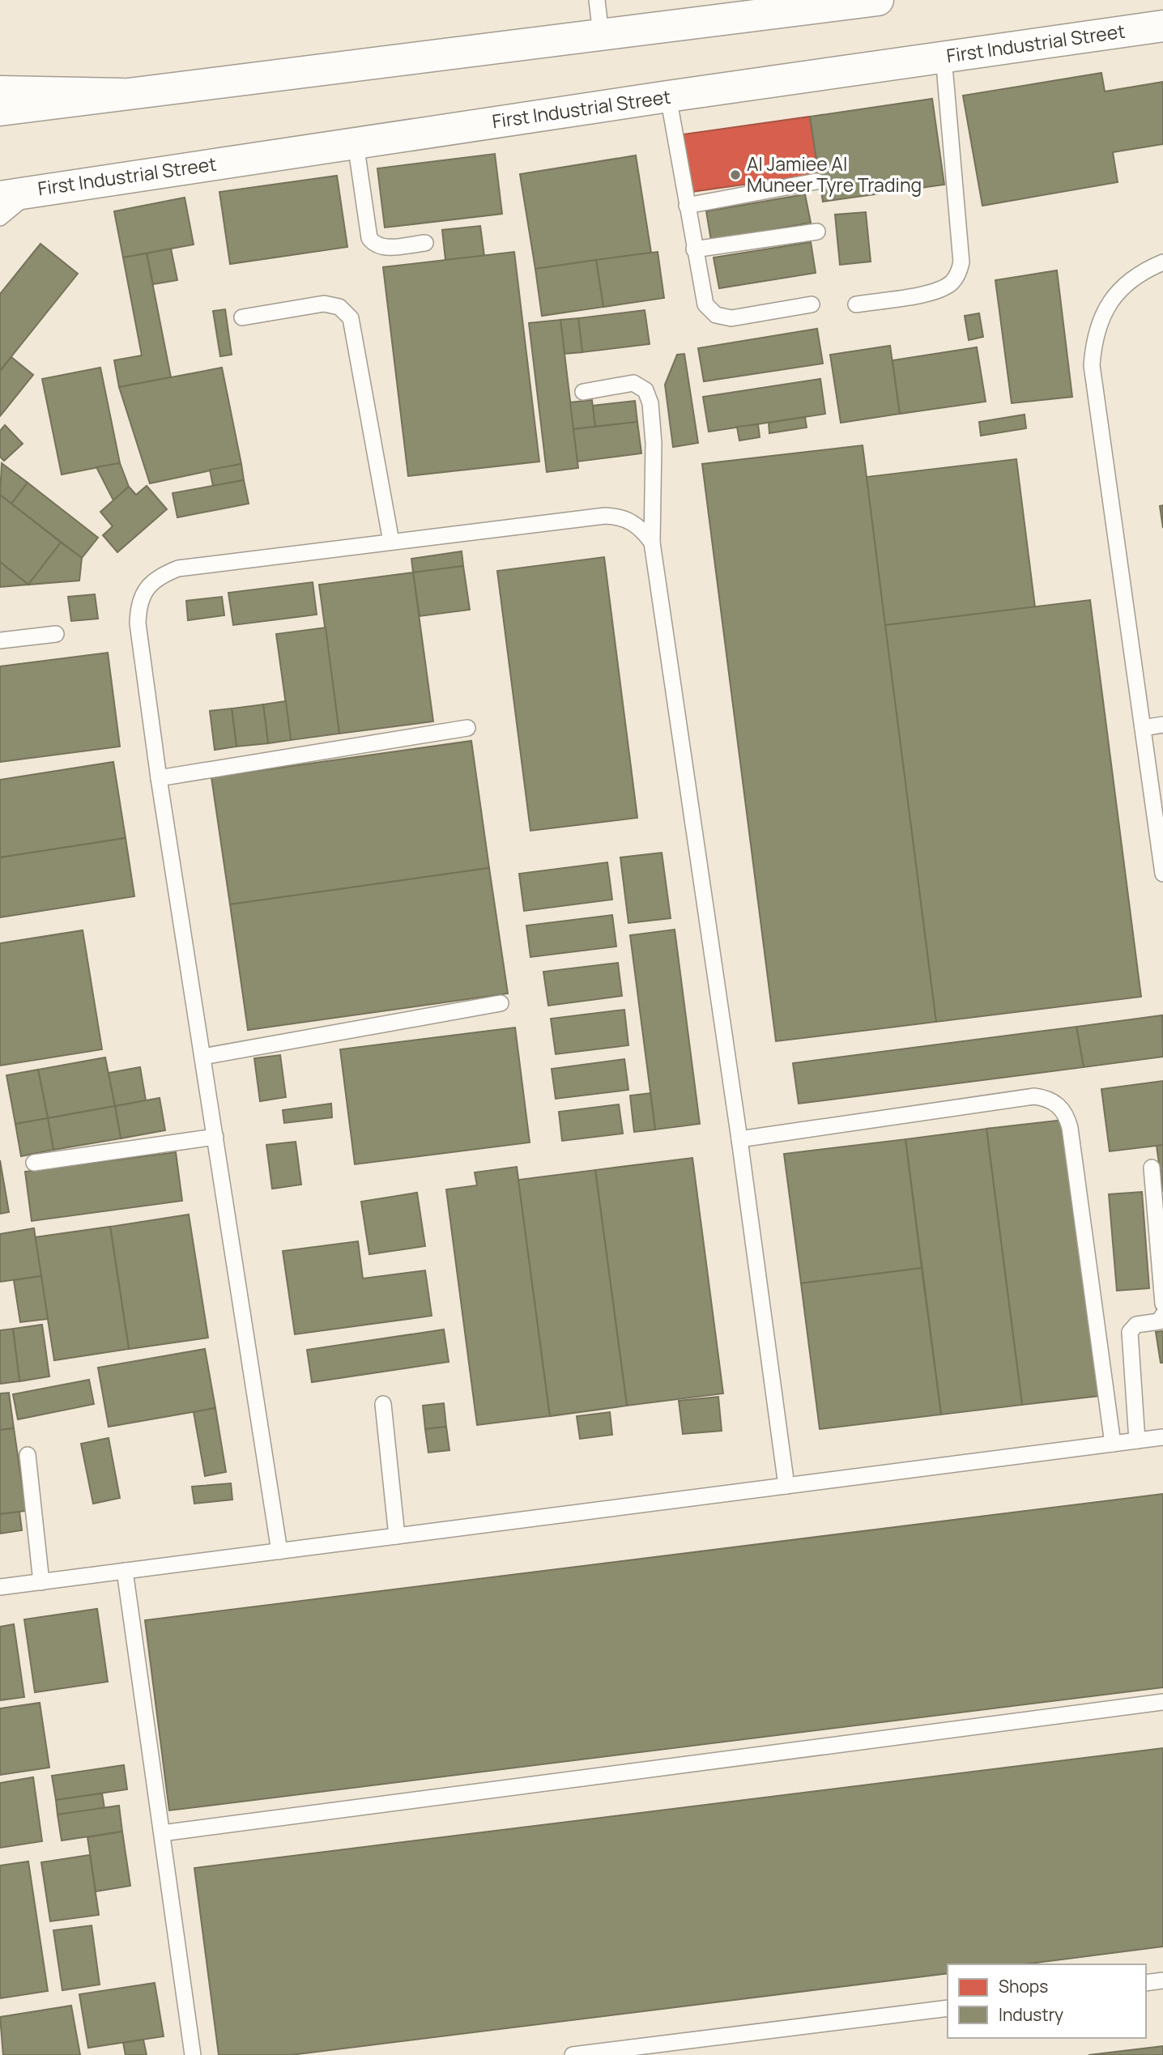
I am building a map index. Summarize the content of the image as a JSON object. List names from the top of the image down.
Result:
{
  "streets": {
    "main road": ["First Industrial Street"]
  },
  "places": ["Al Jamiee Al Muneer Tyre Trading"],
  "legend": ["Shops", "Industry"]
}
